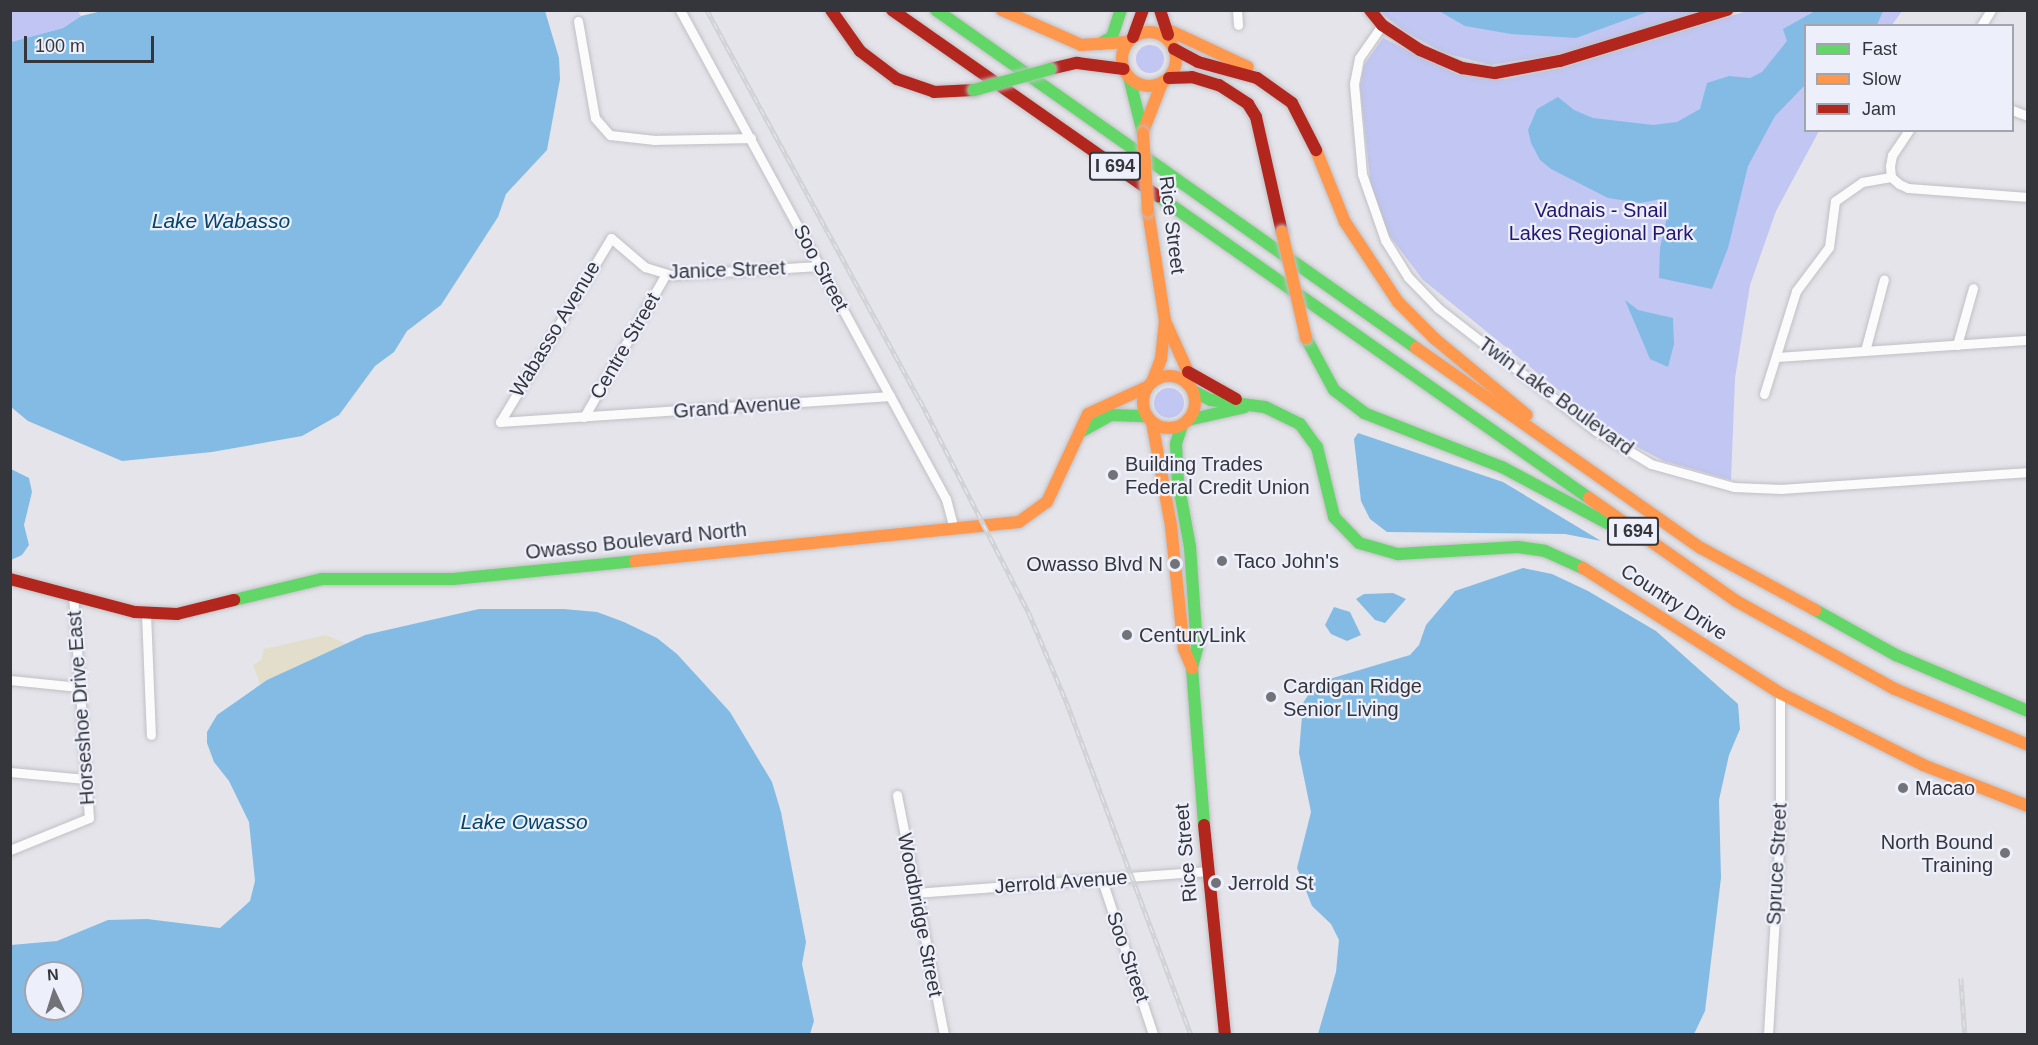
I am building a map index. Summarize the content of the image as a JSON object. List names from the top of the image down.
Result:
{
  "streets": {
    "main road": [
      "I 694",
      "Rice Street",
      "Owasso Boulevard North",
      "Country Drive"
    ],
    "street": [
      "Soo Street",
      "Janice Street",
      "Wabasso Avenue",
      "Centre Street",
      "Twin Lake Boulevard",
      "Grand Avenue",
      "Horseshoe Drive East",
      "Spruce Street",
      "Jerrold Avenue",
      "Woodbridge Street"
    ]
  },
  "crossings": [
    ["Rice Street", "Owasso Boulevard North"],
    ["Rice Street", "Country Drive"],
    ["Rice Street", "Jerrold Avenue"],
    ["Soo Street", "Janice Street"],
    ["Soo Street", "Grand Avenue"],
    ["Soo Street", "Owasso Boulevard North"],
    ["Soo Street", "Jerrold Avenue"],
    ["Janice Street", "Wabasso Avenue"],
    ["Janice Street", "Centre Street"],
    ["Wabasso Avenue", "Grand Avenue"],
    ["Centre Street", "Grand Avenue"],
    ["Owasso Boulevard North", "Country Drive"],
    ["Owasso Boulevard North", "Horseshoe Drive East"],
    ["Country Drive", "Spruce Street"],
    ["Jerrold Avenue", "Woodbridge Street"]
  ],
  "water": ["Lake Wabasso", "Lake Owasso"],
  "parks": ["Vadnais - Snail Lakes Regional Park"],
  "places": [
    "Building Trades Federal Credit Union",
    "Taco John's",
    "Owasso Blvd N",
    "CenturyLink",
    "Cardigan Ridge Senior Living",
    "Macao",
    "North Bound Training",
    "Jerrold St"
  ],
  "legend": ["Fast", "Slow", "Jam"],
  "scale_bar": "100 m",
  "north": "top"
}
